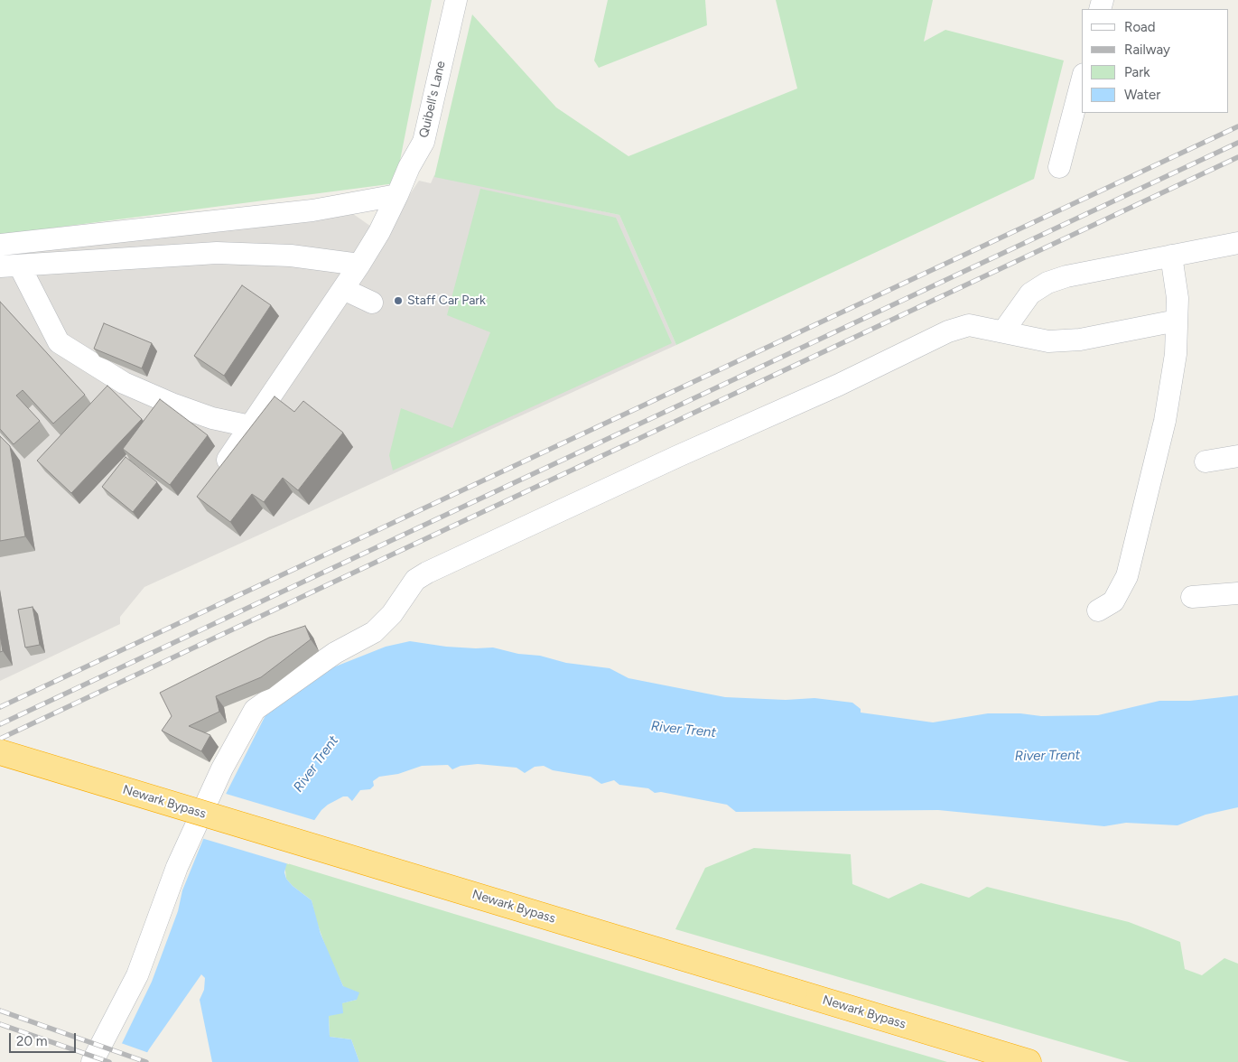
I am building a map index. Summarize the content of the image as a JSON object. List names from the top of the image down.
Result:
{
  "streets": {
    "highway": ["Newark Bypass"],
    "street": ["Quibell's Lane"]
  },
  "water": ["River Trent"],
  "places": ["Staff Car Park"],
  "legend": [
    "Road",
    "Railway",
    "Park",
    "Water"
  ],
  "scale_bar": "20 m"
}
